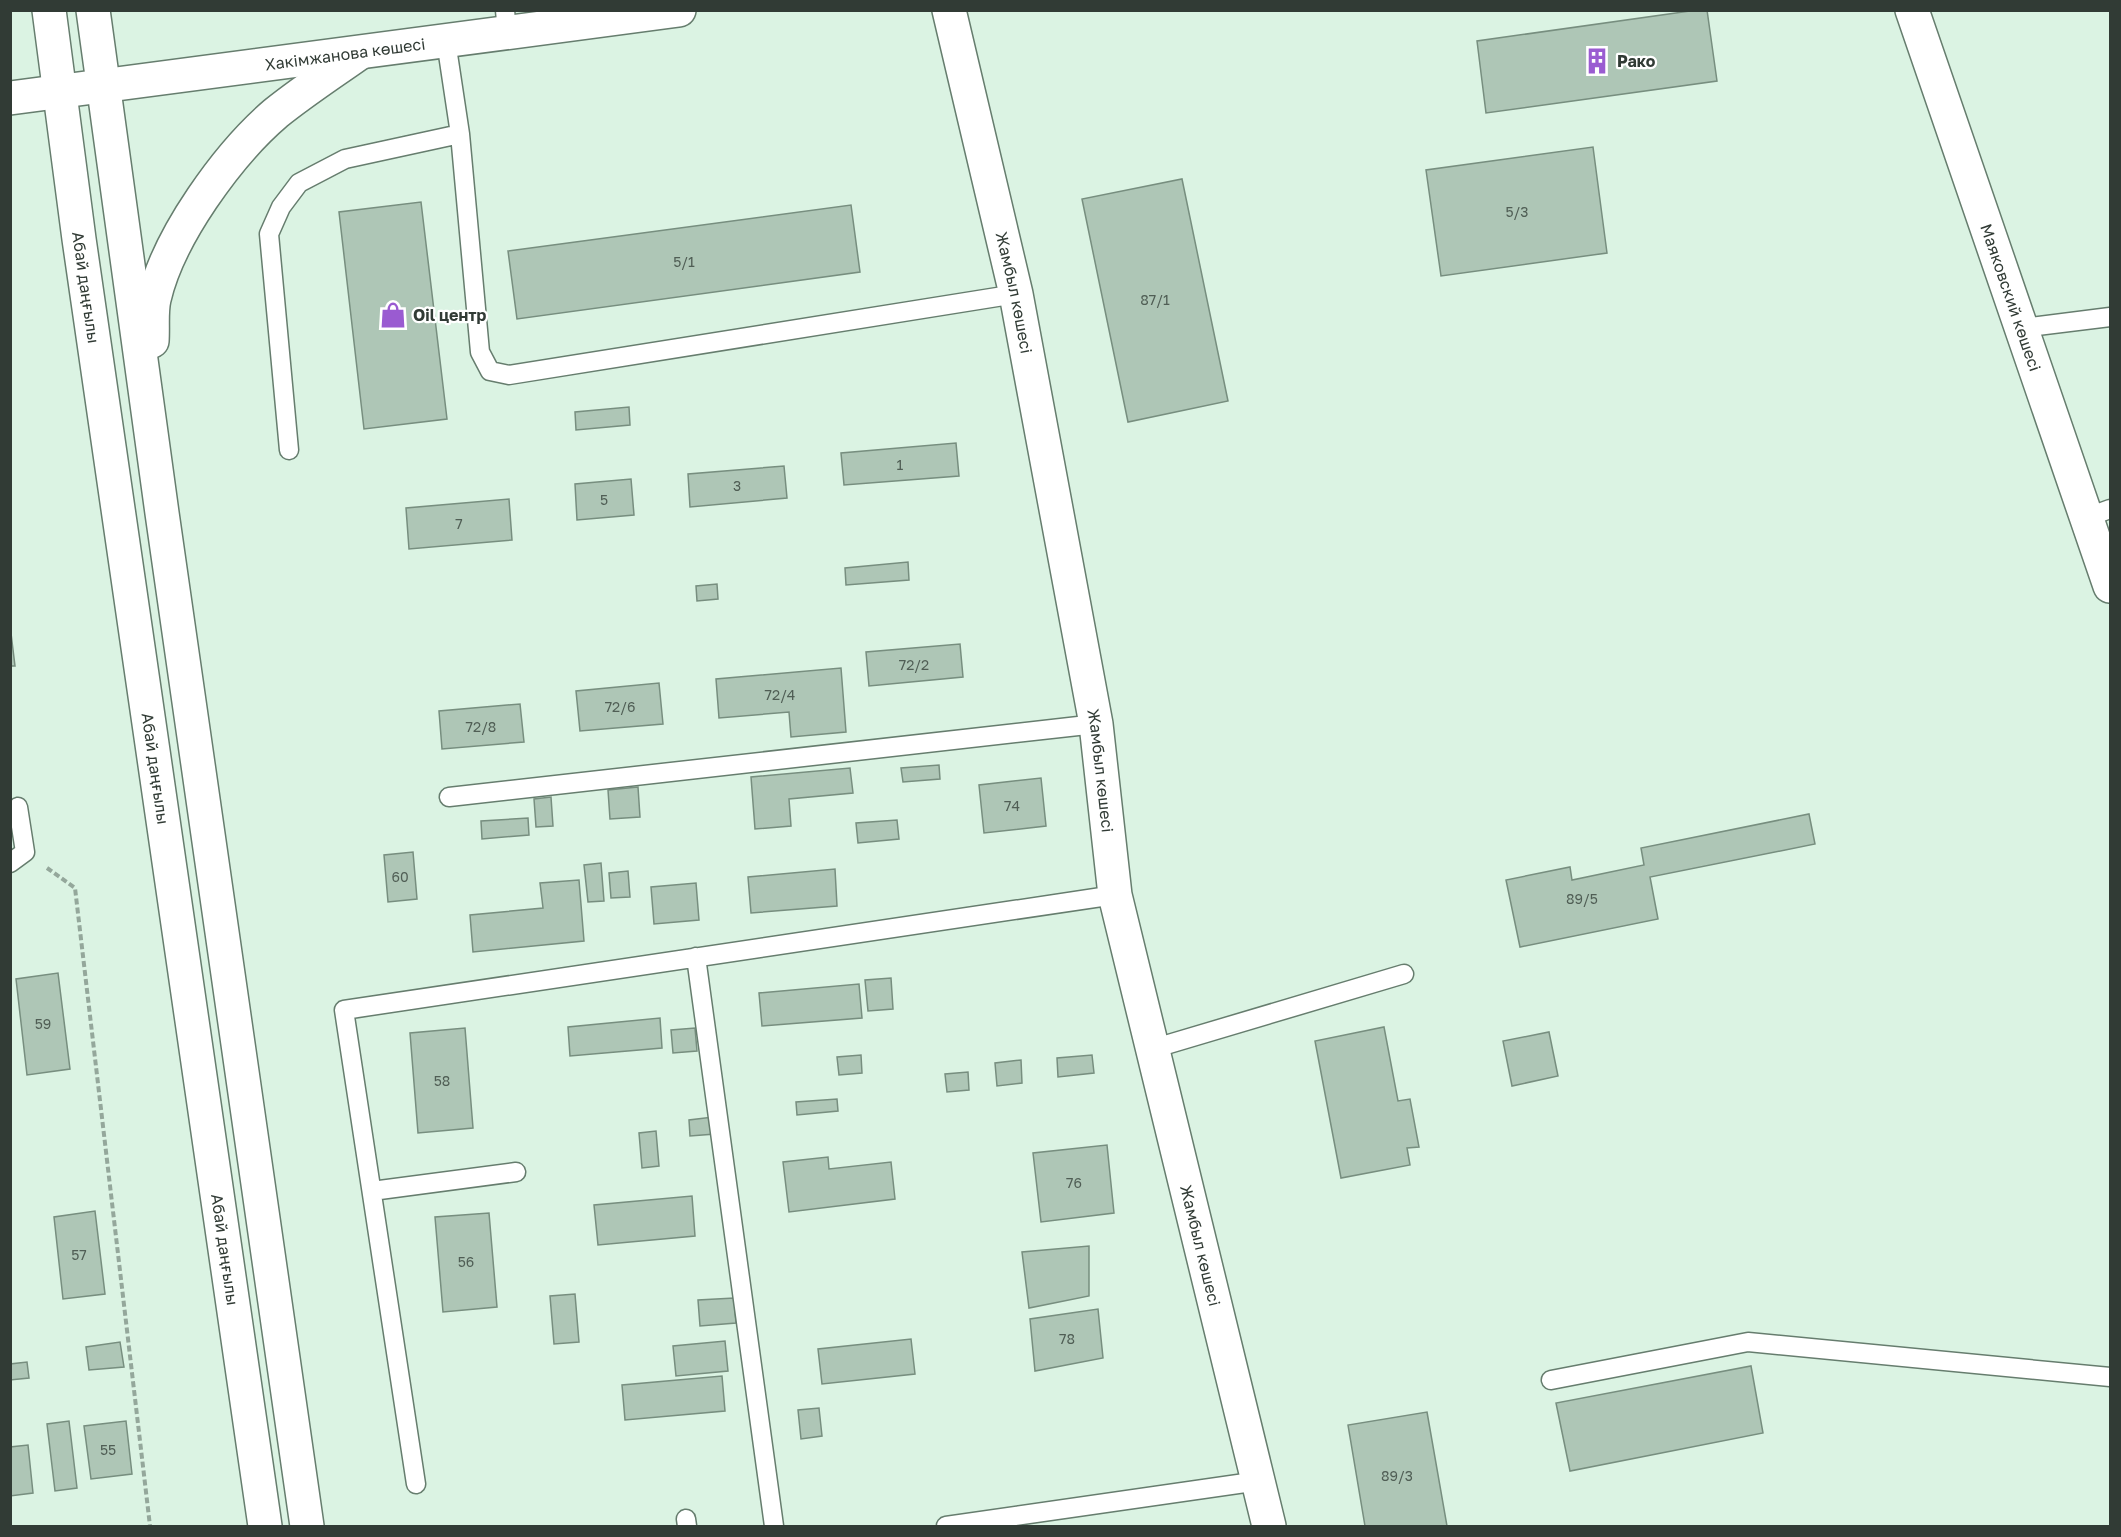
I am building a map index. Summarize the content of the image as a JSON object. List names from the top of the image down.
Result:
{
  "streets": {
    "main road": [
      "Хакімжанова көшесі",
      "Абай даңғылы",
      "Жамбыл көшесі",
      "Маяковский көшесі"
    ]
  },
  "crossings": [
    ["Хакімжанова көшесі", "Абай даңғылы"]
  ],
  "places": {
    "building": ["Рако"],
    "shop": ["Oil центр"]
  },
  "house_numbers": [
    "5/3",
    "5/1",
    "87/1",
    "1",
    "3",
    "5",
    "7",
    "72/2",
    "72/4",
    "72/6",
    "72/8",
    "74",
    "60",
    "89/5",
    "59",
    "58",
    "76",
    "57",
    "56",
    "78",
    "55",
    "89/3"
  ]
}
